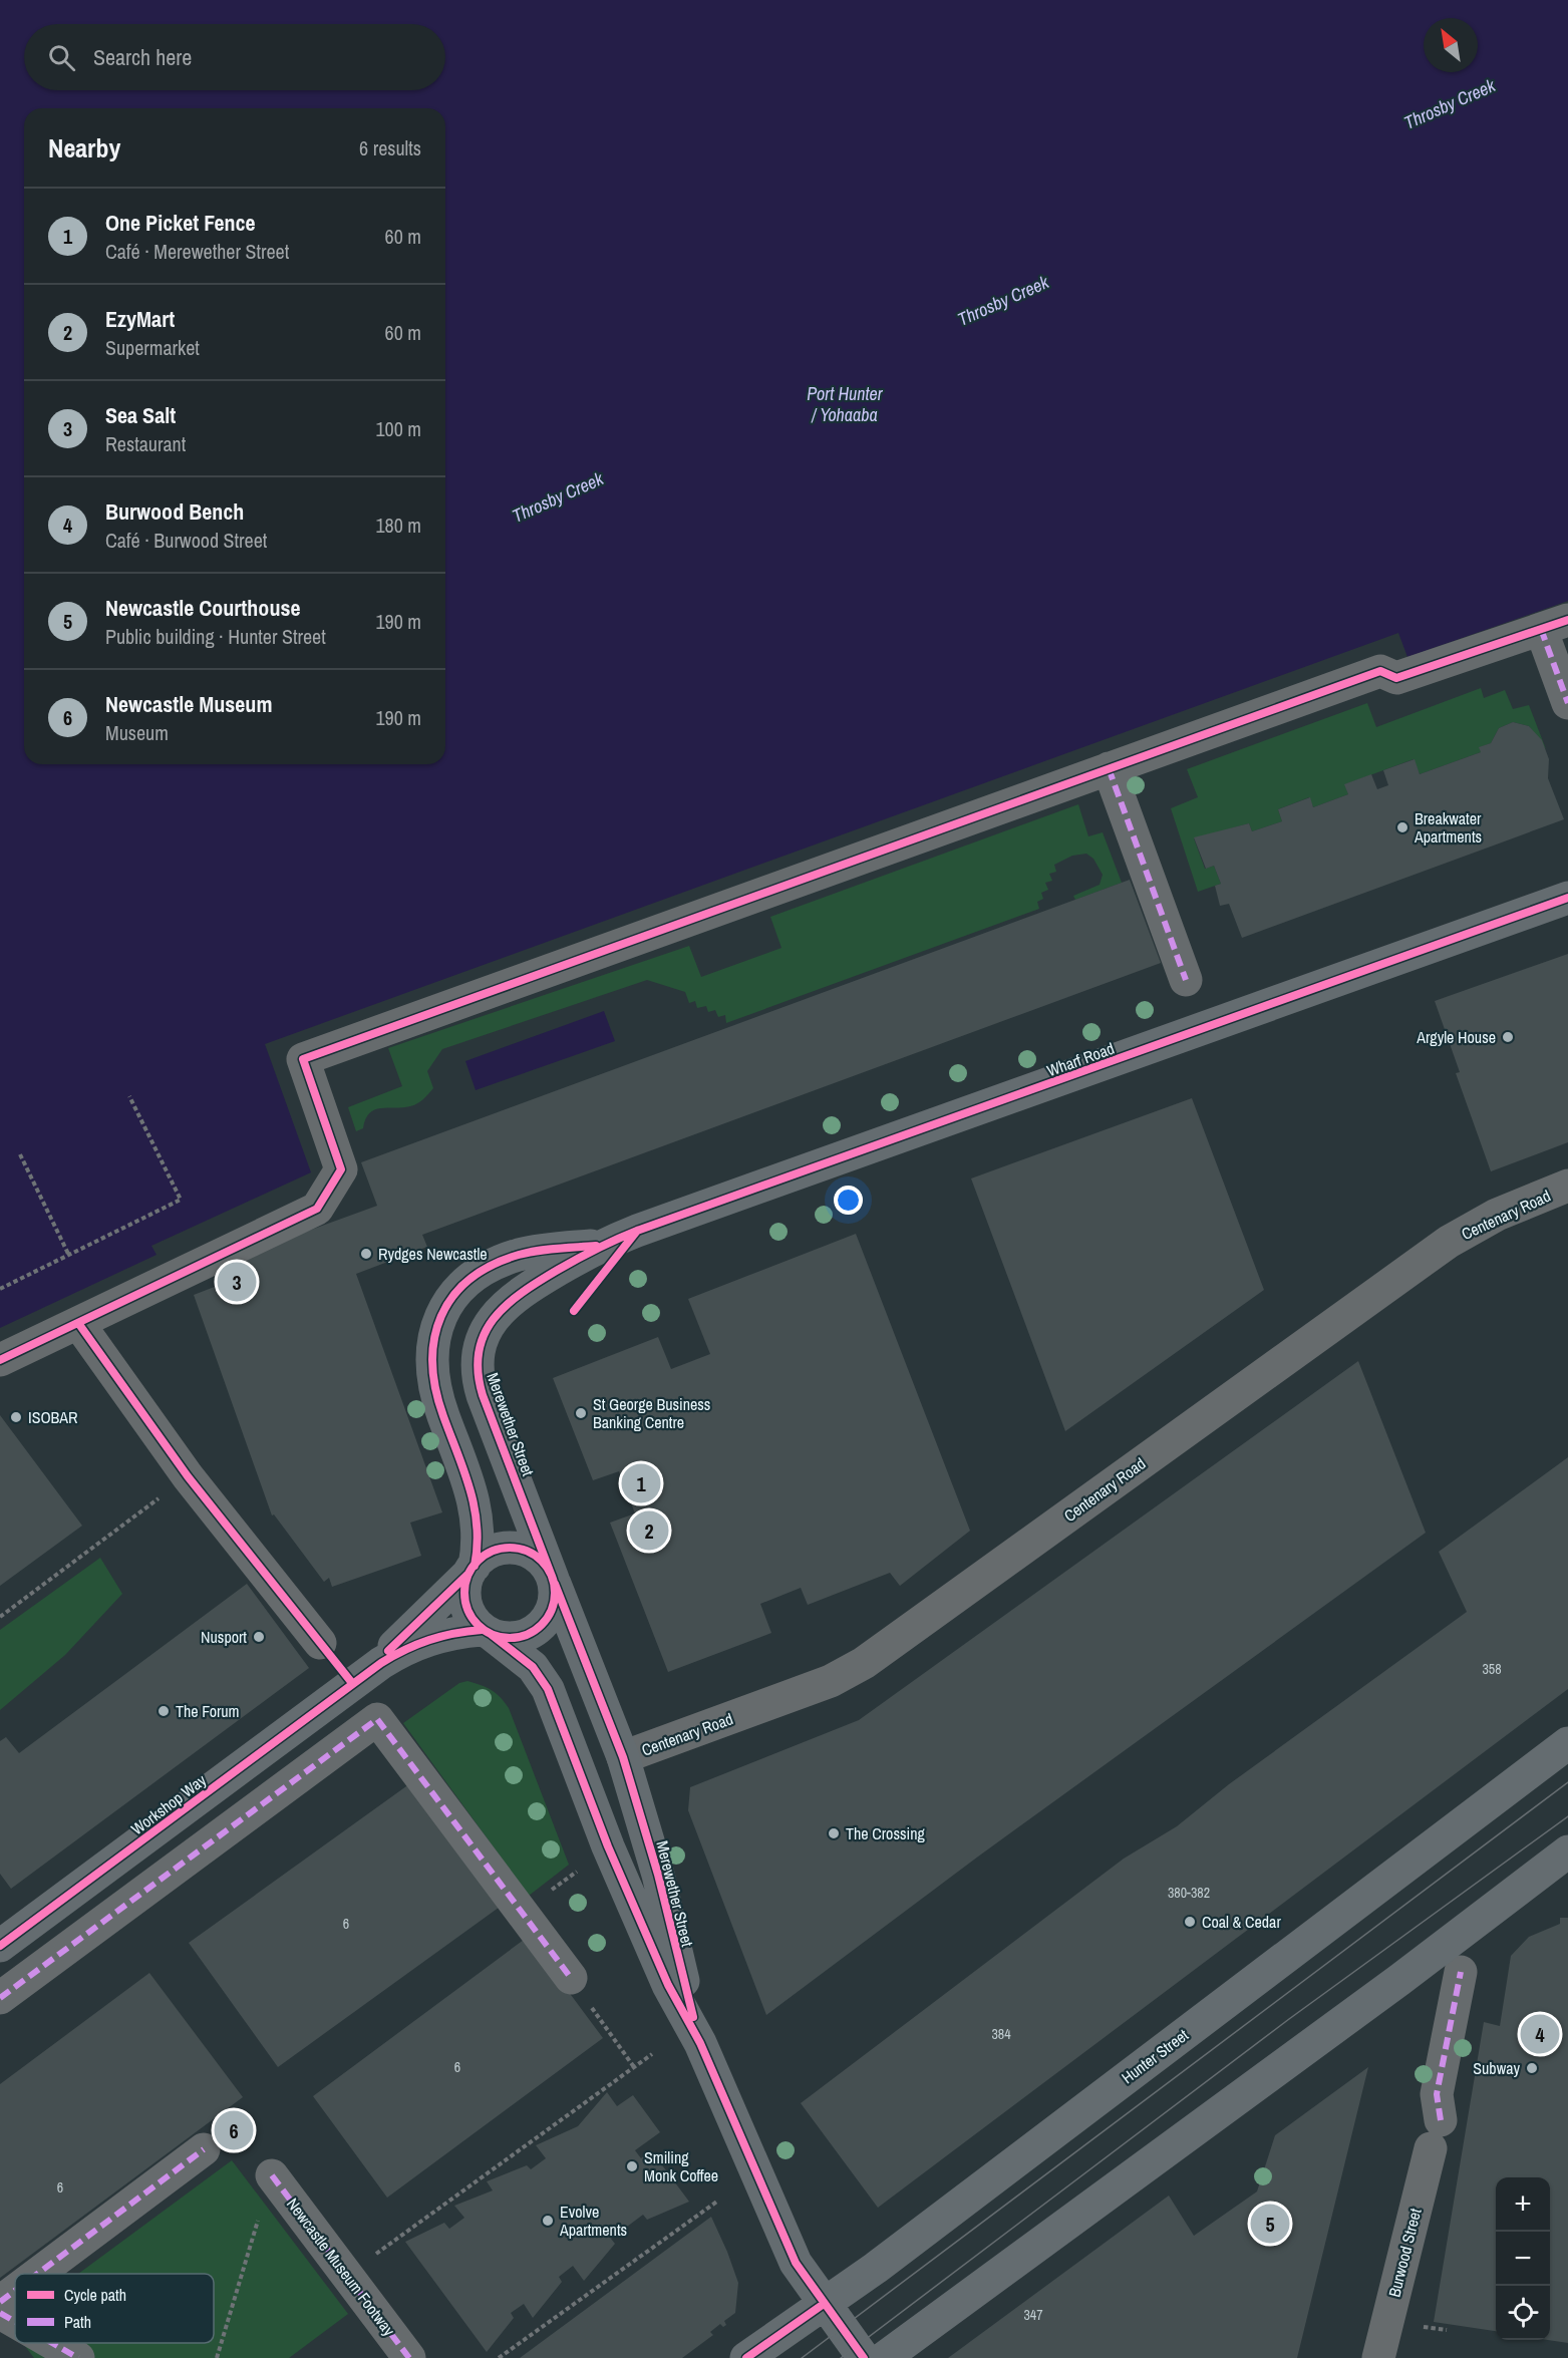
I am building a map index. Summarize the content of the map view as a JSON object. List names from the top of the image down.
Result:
{
  "streets": {
    "main road": [
      "Wharf Road",
      "Merewether Street",
      "Workshop Way",
      "Hunter Street"
    ],
    "street": ["Centenary Road", "Burwood Street", "Newcastle Museum Footway"]
  },
  "crossings": [
    ["Wharf Road", "Merewether Street"],
    ["Centenary Road", "Merewether Street"],
    ["Merewether Street", "Workshop Way"],
    ["Merewether Street", "Hunter Street"]
  ],
  "water": ["Throsby Creek", "Port Hunter / Yohaaba"],
  "places": [
    "Breakwater Apartments",
    "Argyle House",
    "Rydges Newcastle",
    "St George Business Banking Centre",
    "ISOBAR",
    "Nusport",
    "The Forum",
    "The Crossing",
    "Coal & Cedar",
    "Subway",
    "Smiling Monk Coffee",
    "Evolve Apartments"
  ],
  "house_numbers": [
    "358",
    "380-382",
    "6",
    "384",
    "6",
    "6",
    "347"
  ],
  "legend": ["Cycle path", "Path"],
  "north": "top left",
  "page": {
    "search": "Search here",
    "heading": ["Nearby", "6 results"],
    "list": [
      {
        "mark": "1",
        "name": "One Picket Fence",
        "note": "Café · Merewether Street",
        "value": "60 m"
      },
      {
        "mark": "2",
        "name": "EzyMart",
        "note": "Supermarket",
        "value": "60 m"
      },
      {
        "mark": "3",
        "name": "Sea Salt",
        "note": "Restaurant",
        "value": "100 m"
      },
      {
        "mark": "4",
        "name": "Burwood Bench",
        "note": "Café · Burwood Street",
        "value": "180 m"
      },
      {
        "mark": "5",
        "name": "Newcastle Courthouse",
        "note": "Public building · Hunter Street",
        "value": "190 m"
      },
      {
        "mark": "6",
        "name": "Newcastle Museum",
        "note": "Museum",
        "value": "190 m"
      }
    ],
    "pins": [
      "3",
      "1",
      "2",
      "4",
      "6",
      "5"
    ],
    "map_buttons": ["+", "−"]
  }
}
